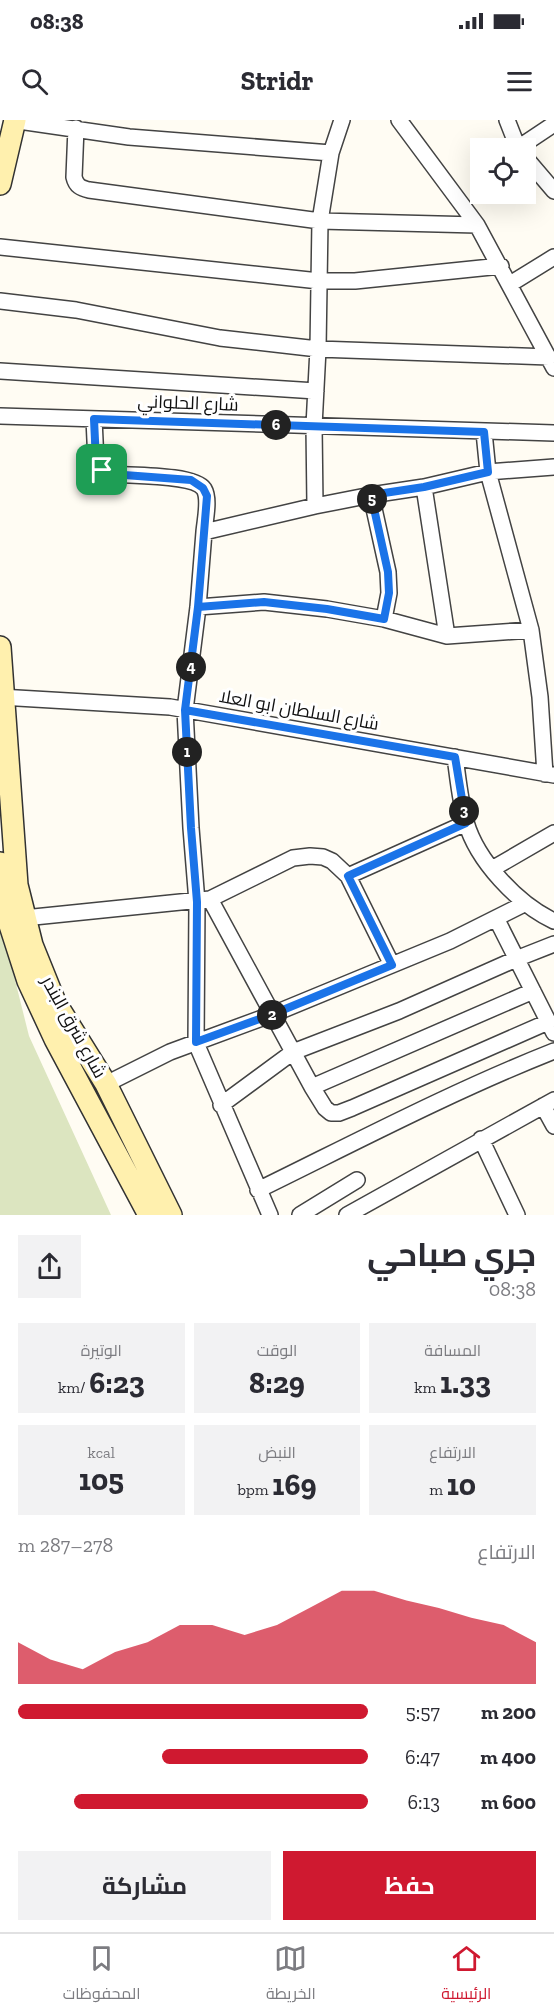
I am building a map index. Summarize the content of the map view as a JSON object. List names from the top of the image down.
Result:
{
  "streets": {
    "main road": ["شارع شرق البندر"],
    "street": ["شارع الحلواني", "شارع السلطان ابو العلا"]
  },
  "crossings": [
    ["شارع السلطان ابو العلا", "شارع شرق البندر"]
  ],
  "page": {
    "status": "08:38",
    "header": "Stridr",
    "pins": [
      "6",
      "5",
      "4",
      "1",
      "3",
      "2"
    ],
    "heading": ["جري صباحي", "08:38"],
    "stats": [
      ["المسافة", "1.33 km"],
      ["الوقت", "8:29"],
      ["الوتيرة", "6:23 /km"],
      ["الارتفاع", "10 m"],
      ["النبض", "169 bpm"],
      ["kcal", "105"]
    ],
    "chart": ["الارتفاع", "278–287 m"],
    "list": [
      {
        "name": "200 m",
        "note": "5:57"
      },
      {
        "name": "400 m",
        "note": "6:47"
      },
      {
        "name": "600 m",
        "note": "6:13"
      }
    ],
    "buttons": ["حفظ", "مشاركة"],
    "tabs": ["الرئيسية", "الخريطة", "المحفوظات"]
  }
}
